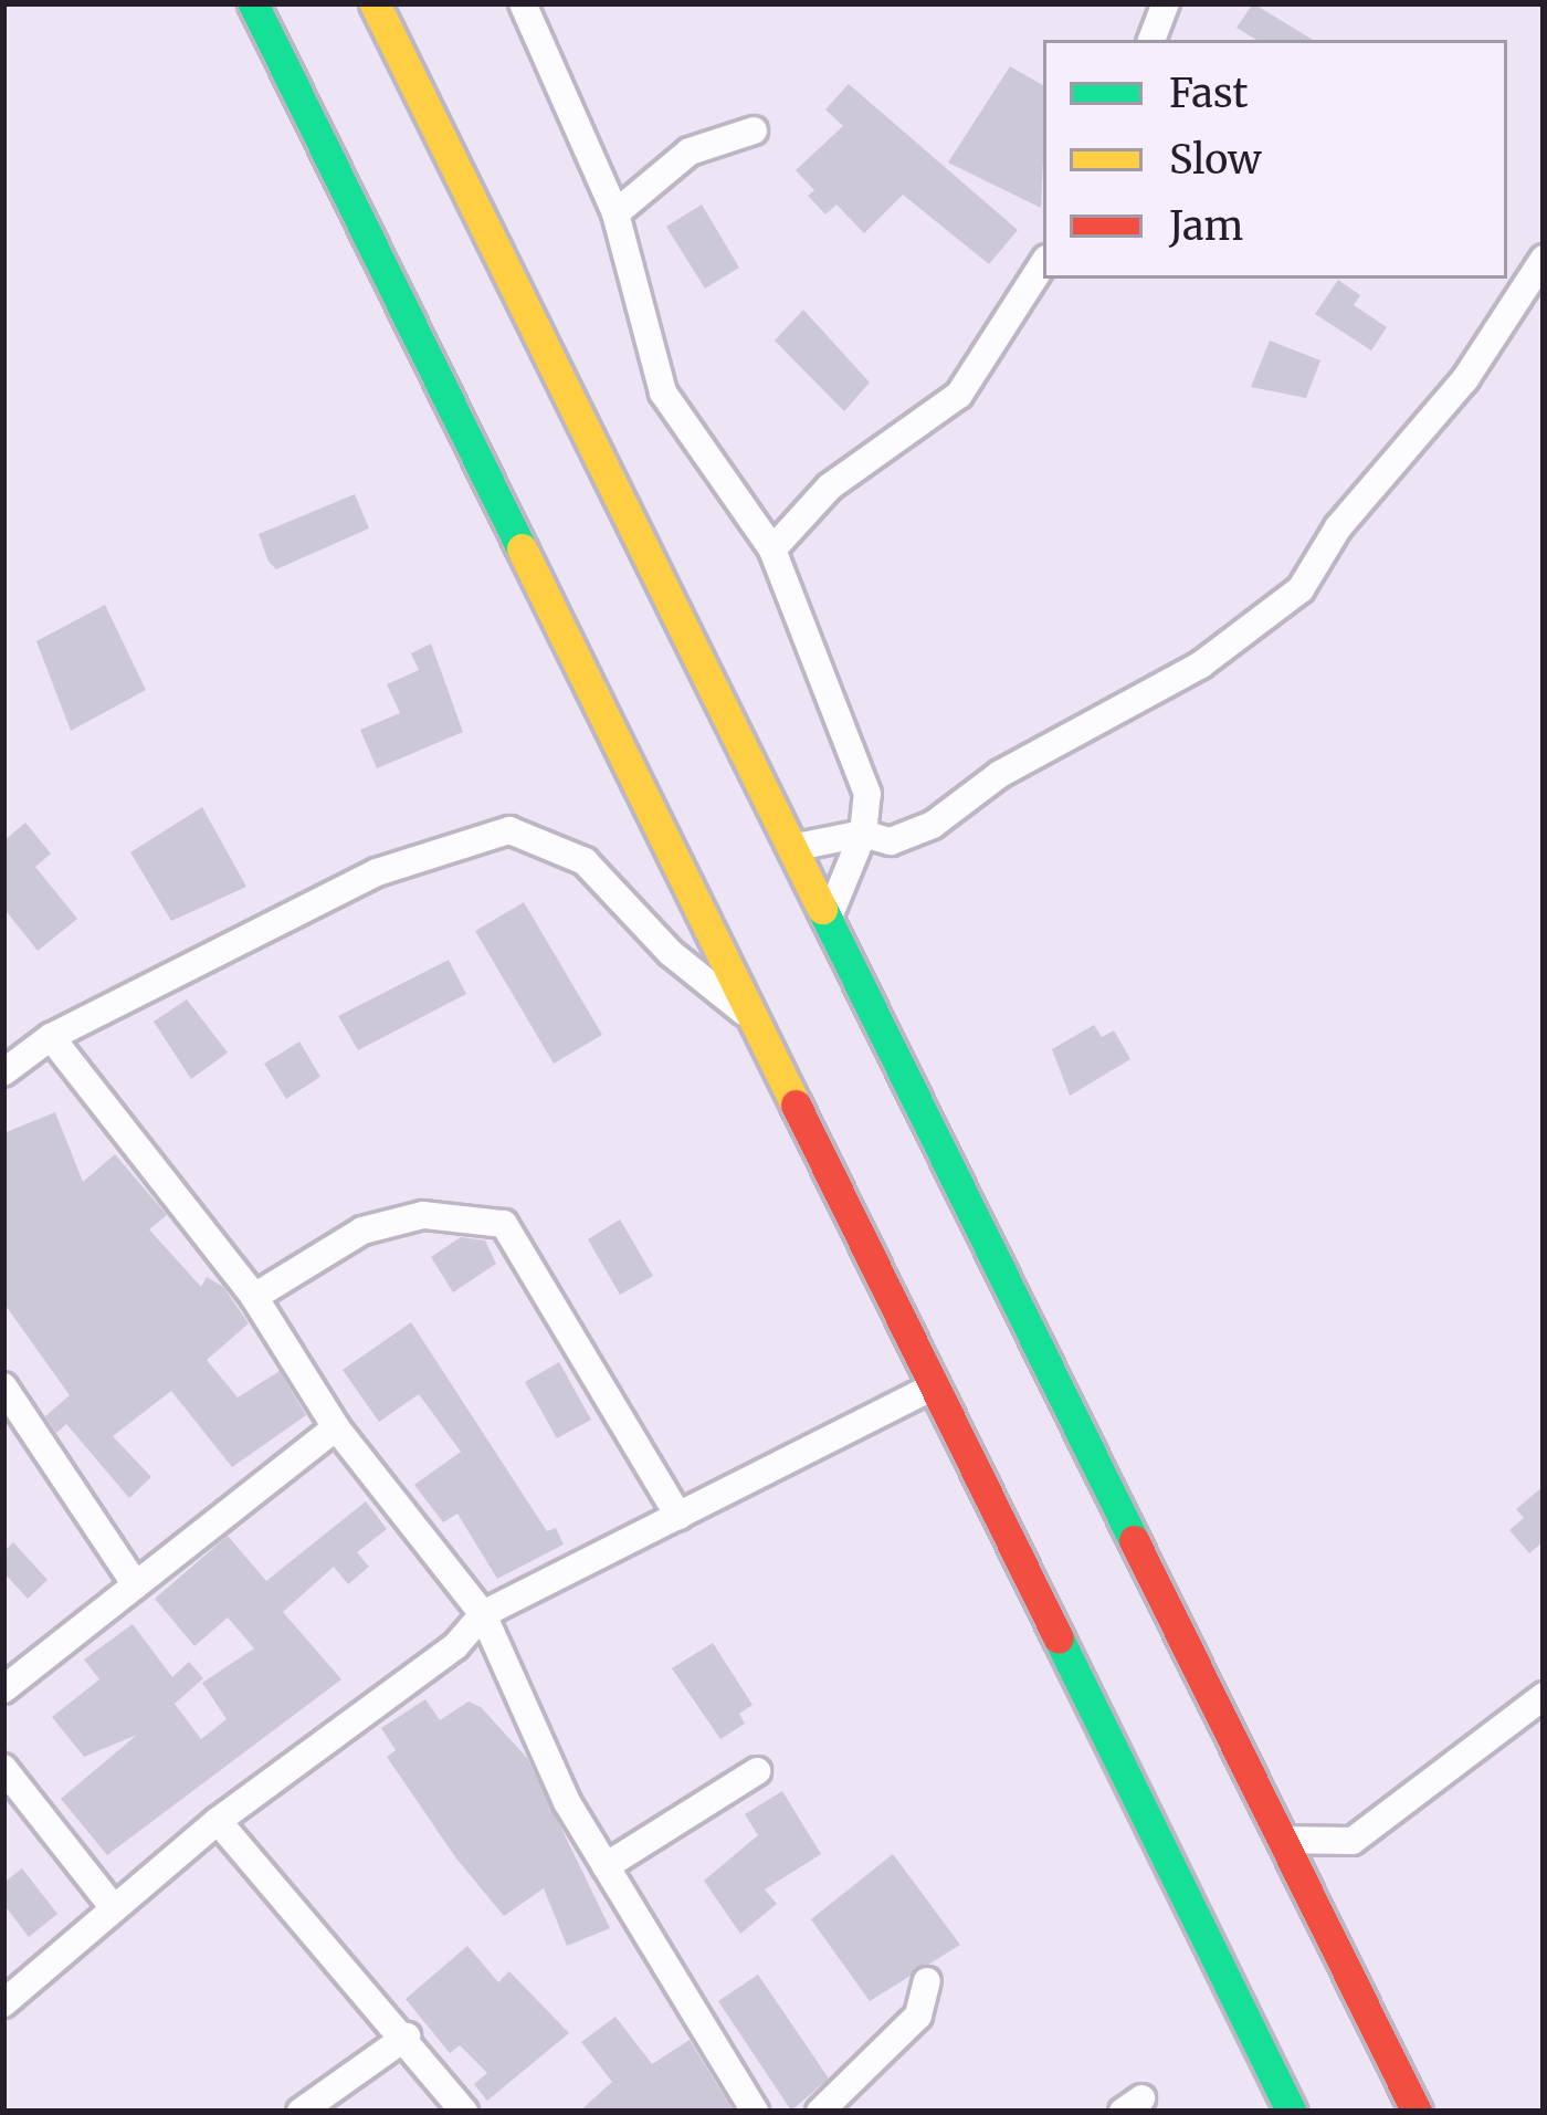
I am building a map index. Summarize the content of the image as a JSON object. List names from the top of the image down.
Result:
{
  "legend": ["Fast", "Slow", "Jam"]
}
